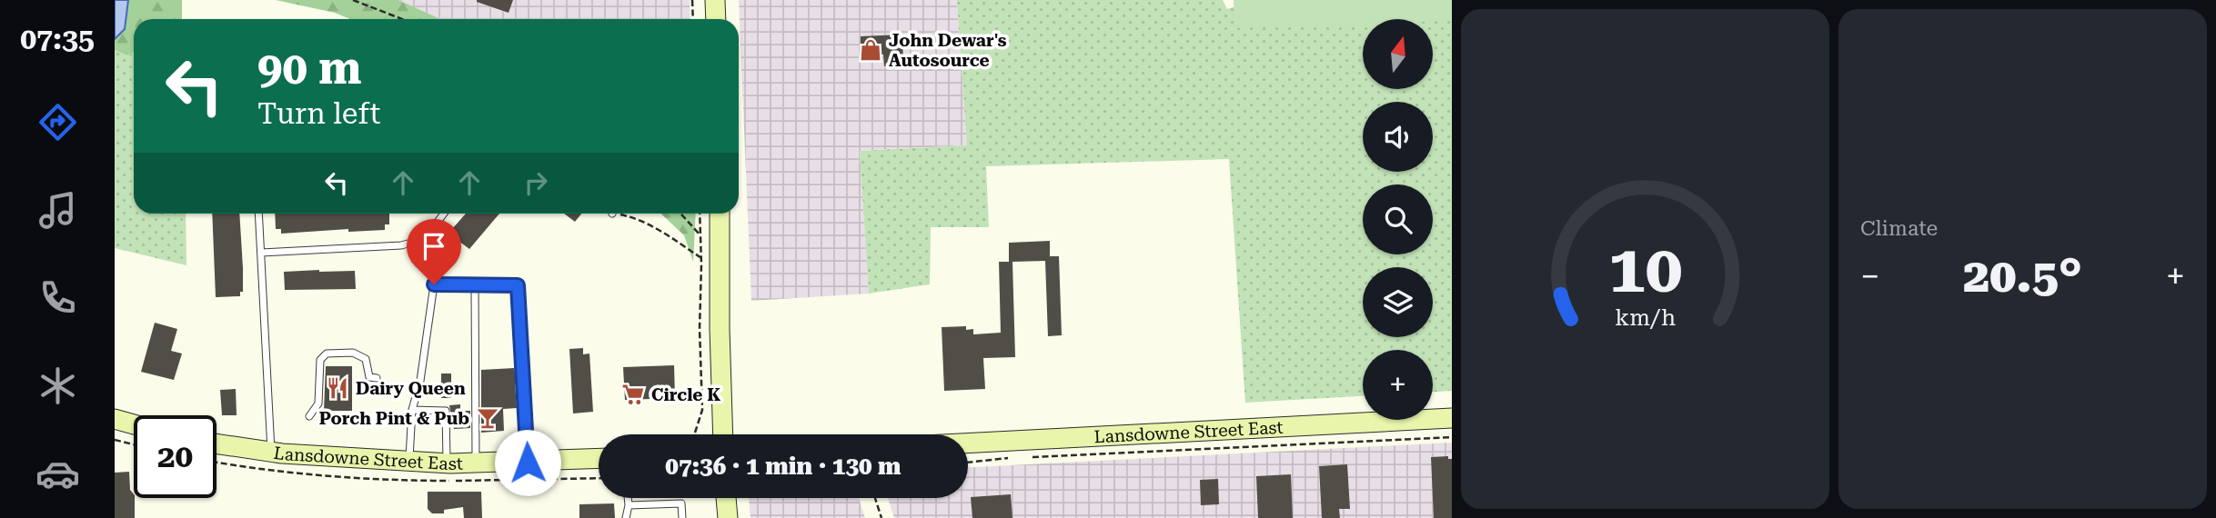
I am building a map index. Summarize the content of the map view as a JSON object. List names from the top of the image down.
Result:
{
  "streets": {
    "main road": ["Lansdowne Street East"]
  },
  "places": {
    "shop": ["John Dewar's Autosource"],
    "restaurant": ["Dairy Queen"],
    "supermarket": ["Circle K"],
    "bar": ["Porch Pint & Pub"]
  },
  "north": "top",
  "page": {
    "tabs": "07:35",
    "tile": "Climate",
    "map_buttons": "+",
    "turn": ["90 m", "Turn left"],
    "heat": ["−", "20.5°", "+"],
    "limit": "20",
    "trip": "07:36 · 1 min · 130 m",
    "gauge": ["10", "km/h"]
  }
}
